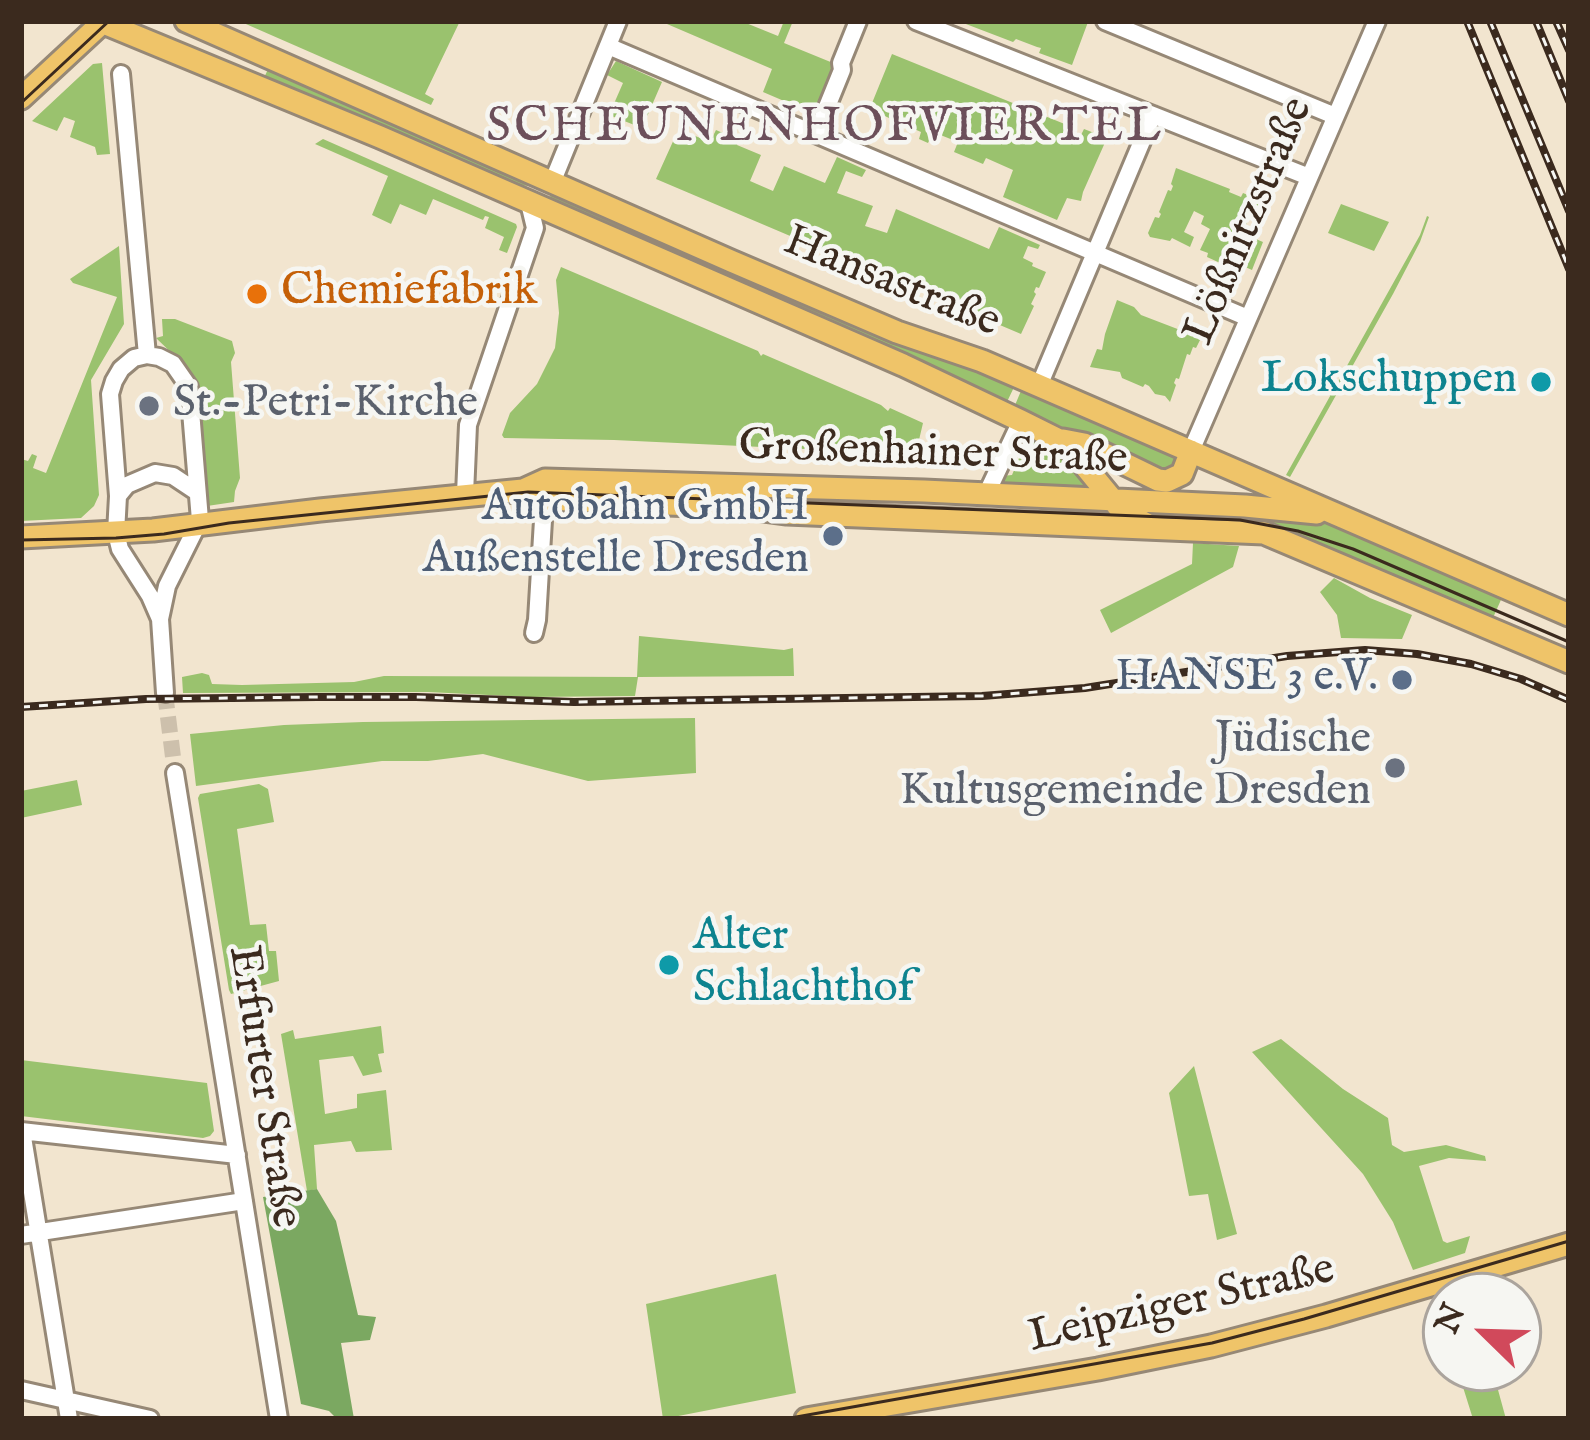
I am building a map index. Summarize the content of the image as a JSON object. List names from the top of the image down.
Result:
{
  "streets": {
    "main road": ["Hansastraße", "Großenhainer Straße", "Leipziger Straße"],
    "street": ["Lößnitzstraße", "Erfurter Straße"]
  },
  "crossings": [
    ["Lößnitzstraße", "Hansastraße"],
    ["Hansastraße", "Großenhainer Straße"]
  ],
  "districts": ["SCHEUNENHOFVIERTEL"],
  "places": [
    "Chemiefabrik",
    "Lokschuppen",
    "St.-Petri-Kirche",
    "Autobahn GmbH Außenstelle Dresden",
    "HANSE 3 e.V.",
    "Jüdische Kultusgemeinde Dresden",
    "Alter Schlachthof"
  ],
  "north": "top left"
}
